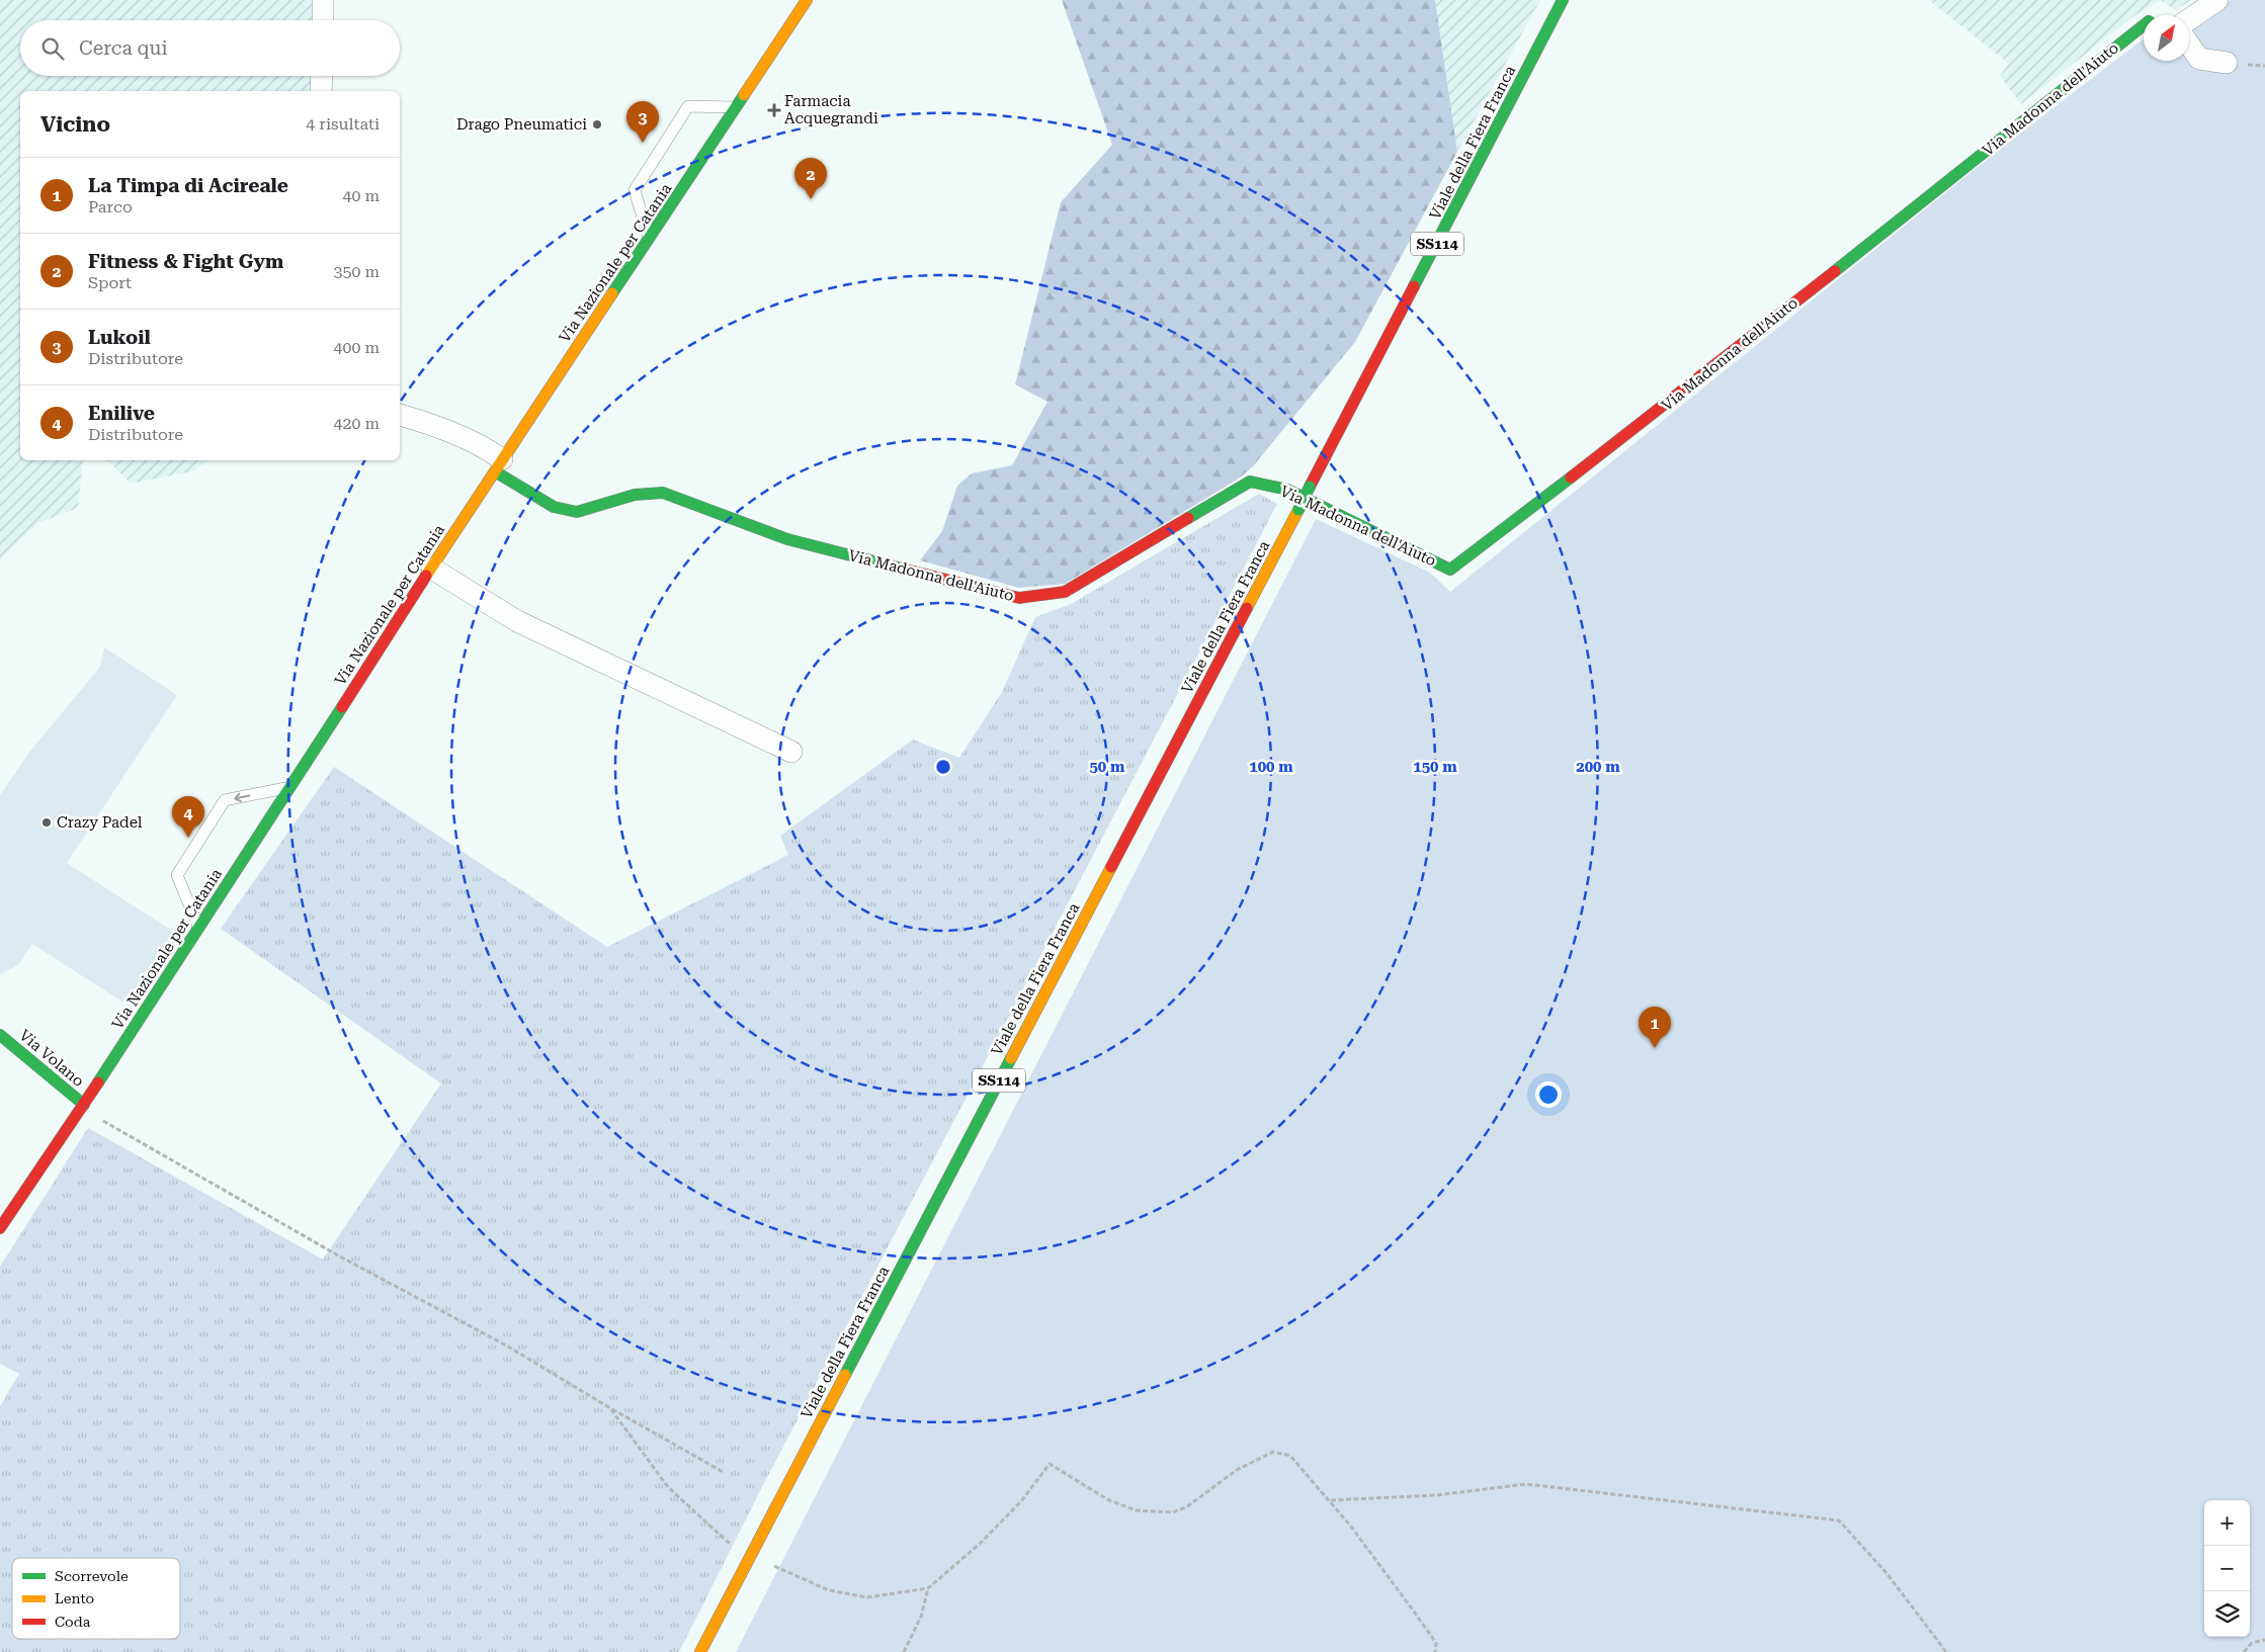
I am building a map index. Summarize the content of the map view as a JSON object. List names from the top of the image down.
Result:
{
  "streets": {
    "main road": [
      "Via Madonna dell'Aiuto",
      "Viale della Fiera Franca",
      "SS114",
      "Via Nazionale per Catania",
      "Via Volano"
    ]
  },
  "crossings": [
    ["Via Madonna dell'Aiuto", "Via Nazionale per Catania"],
    ["Via Nazionale per Catania", "Via Volano"]
  ],
  "places": {
    "health": ["Farmacia Acquegrandi"],
    "other": ["Drago Pneumatici", "Crazy Padel"]
  },
  "legend": ["Scorrevole", "Lento", "Coda"],
  "north": "top right",
  "page": {
    "search": "Cerca qui",
    "heading": ["Vicino", "4 risultati"],
    "pins": [
      "3",
      "2",
      "4",
      "1"
    ],
    "list": [
      {
        "mark": "1",
        "name": "La Timpa di Acireale",
        "note": "Parco",
        "value": "40 m"
      },
      {
        "mark": "2",
        "name": "Fitness & Fight Gym",
        "note": "Sport",
        "value": "350 m"
      },
      {
        "mark": "3",
        "name": "Lukoil",
        "note": "Distributore",
        "value": "400 m"
      },
      {
        "mark": "4",
        "name": "Enilive",
        "note": "Distributore",
        "value": "420 m"
      }
    ],
    "map_buttons": ["+", "−"]
  },
  "rings": [
    "50 m",
    "100 m",
    "150 m",
    "200 m"
  ]
}
